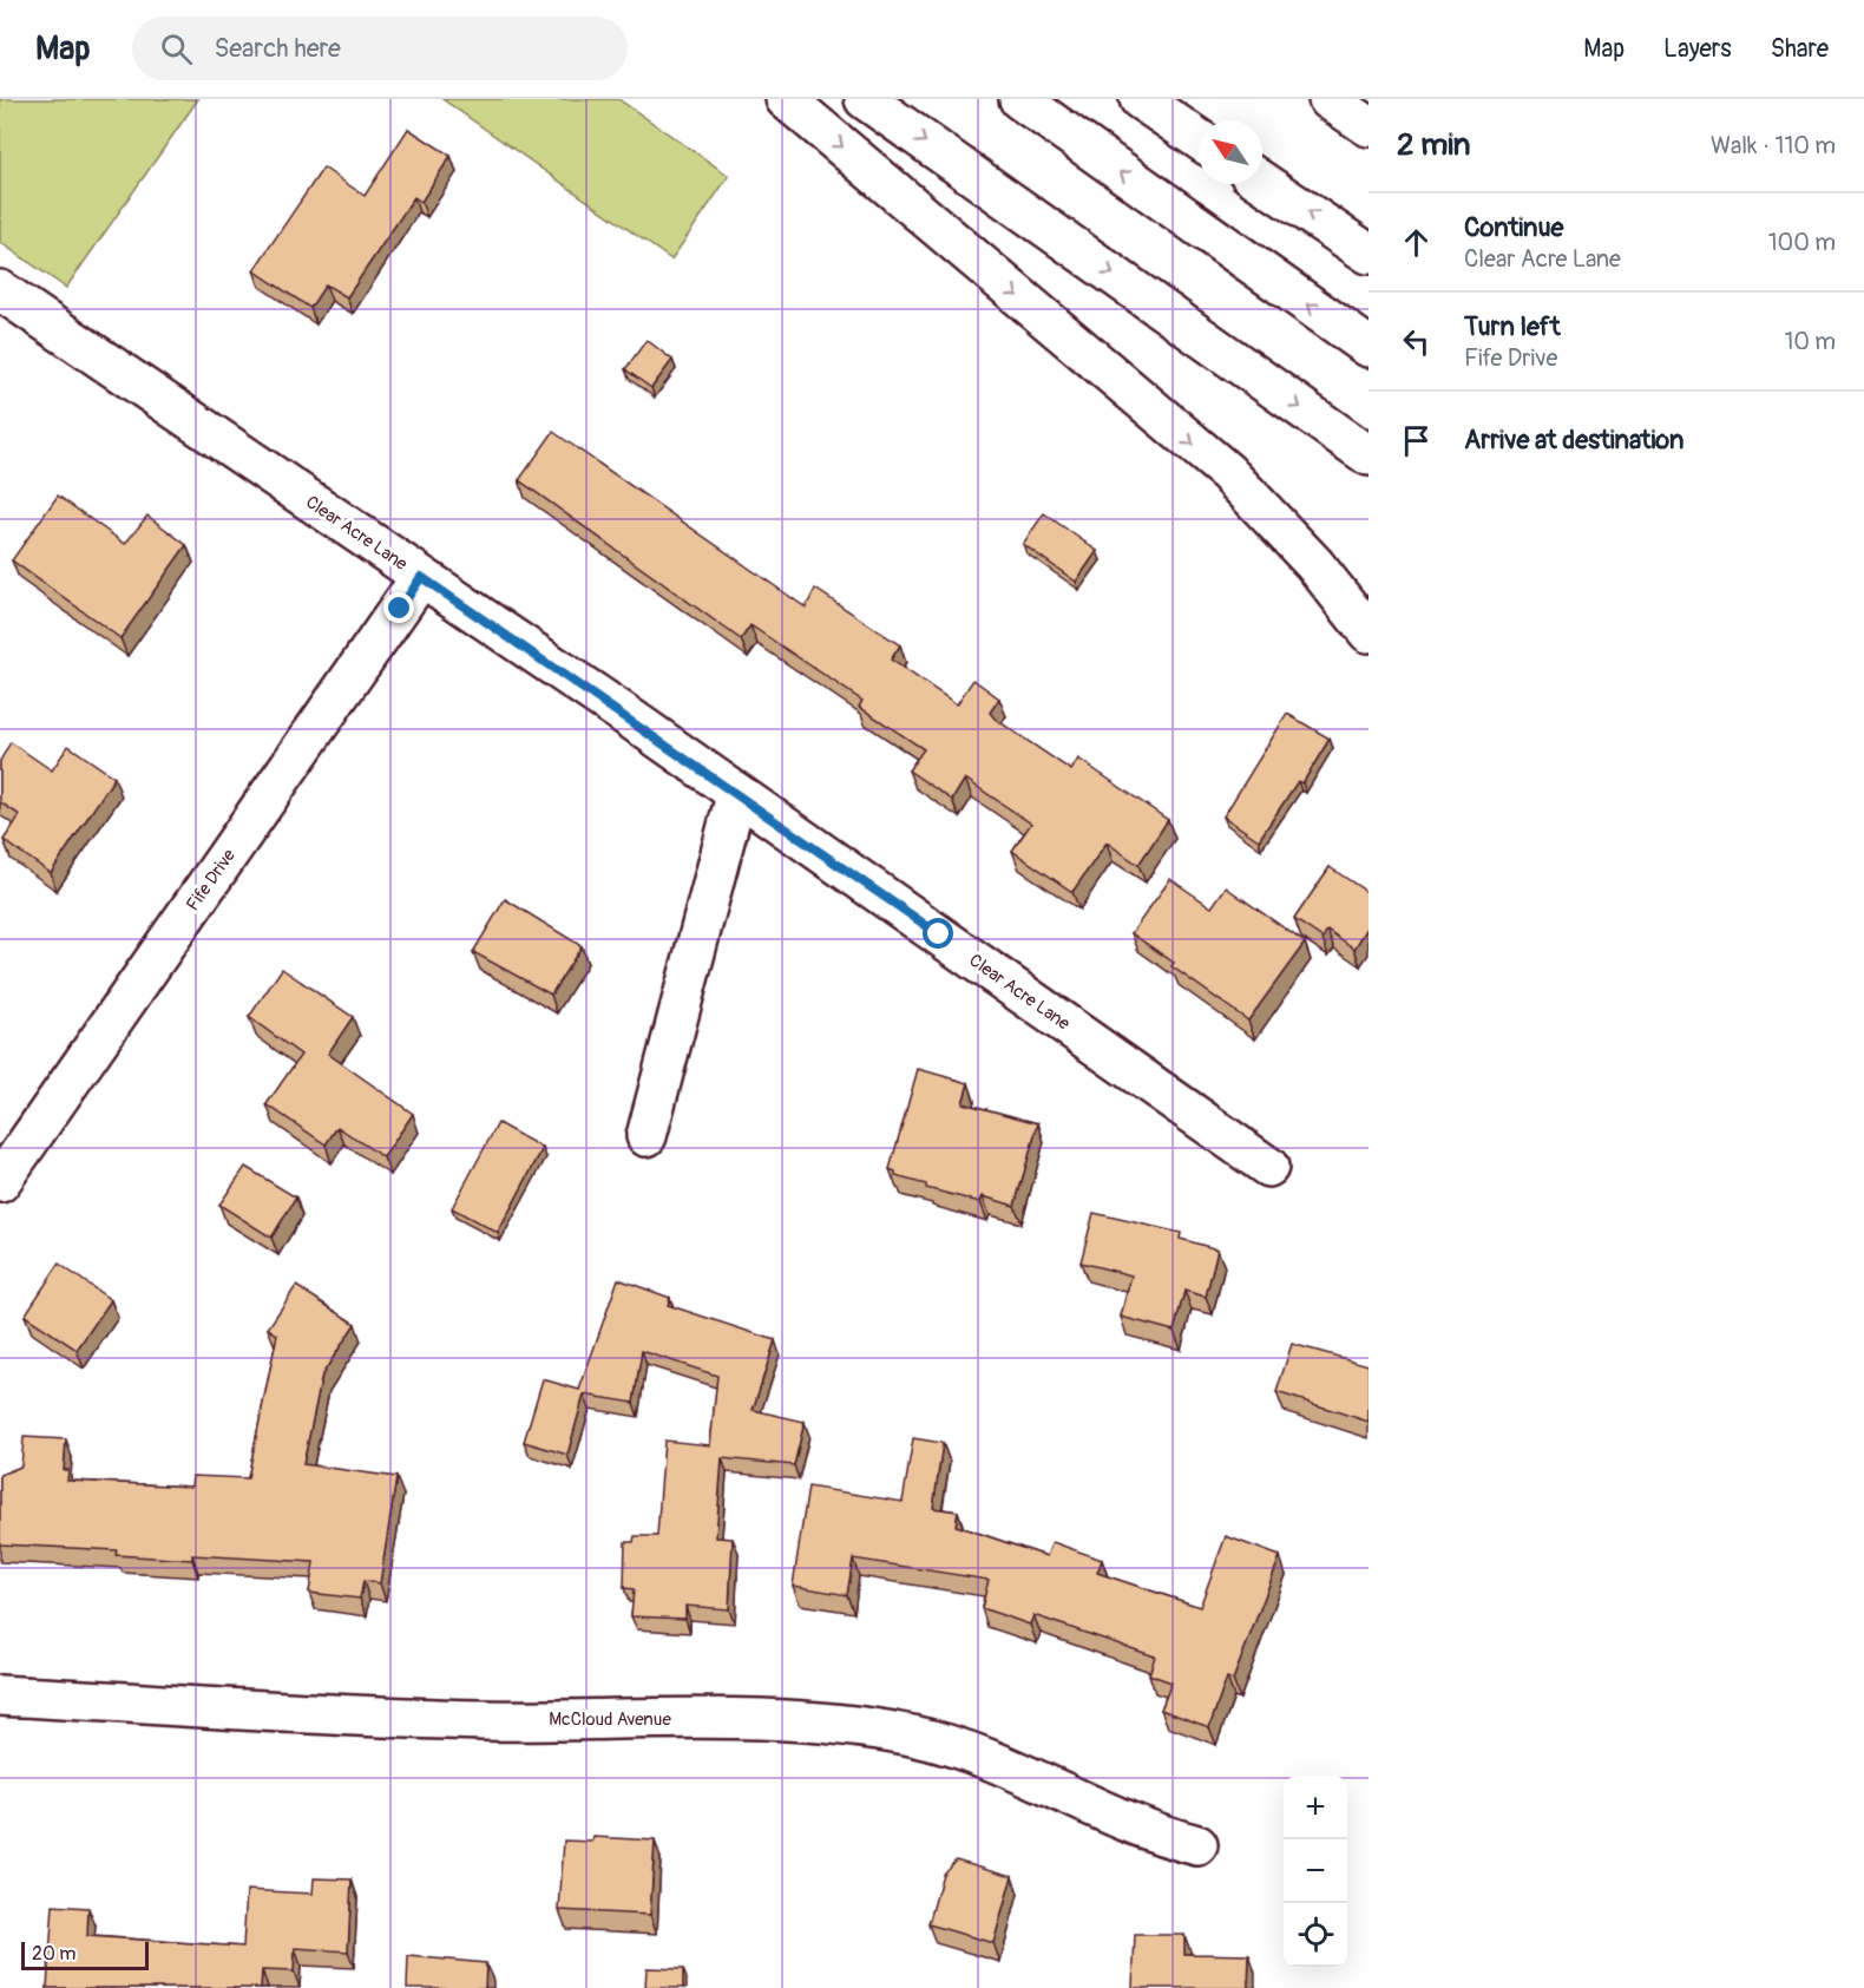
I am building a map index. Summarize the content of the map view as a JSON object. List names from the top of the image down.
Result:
{
  "streets": {
    "main road": ["Clear Acre Lane", "Fife Drive", "McCloud Avenue"]
  },
  "crossings": [
    ["Clear Acre Lane", "Fife Drive"]
  ],
  "scale_bar": "20 m",
  "north": "top left",
  "page": {
    "header": "Map",
    "search": "Search here",
    "nav": ["Map", "Layers", "Share"],
    "heading": ["2 min", "Walk · 110 m"],
    "list": [
      ["Continue", "Clear Acre Lane", "100 m"],
      ["Turn left", "Fife Drive", "10 m"],
      "Arrive at destination"
    ],
    "map_buttons": ["+", "−"],
    "scale": "20 m"
  }
}
